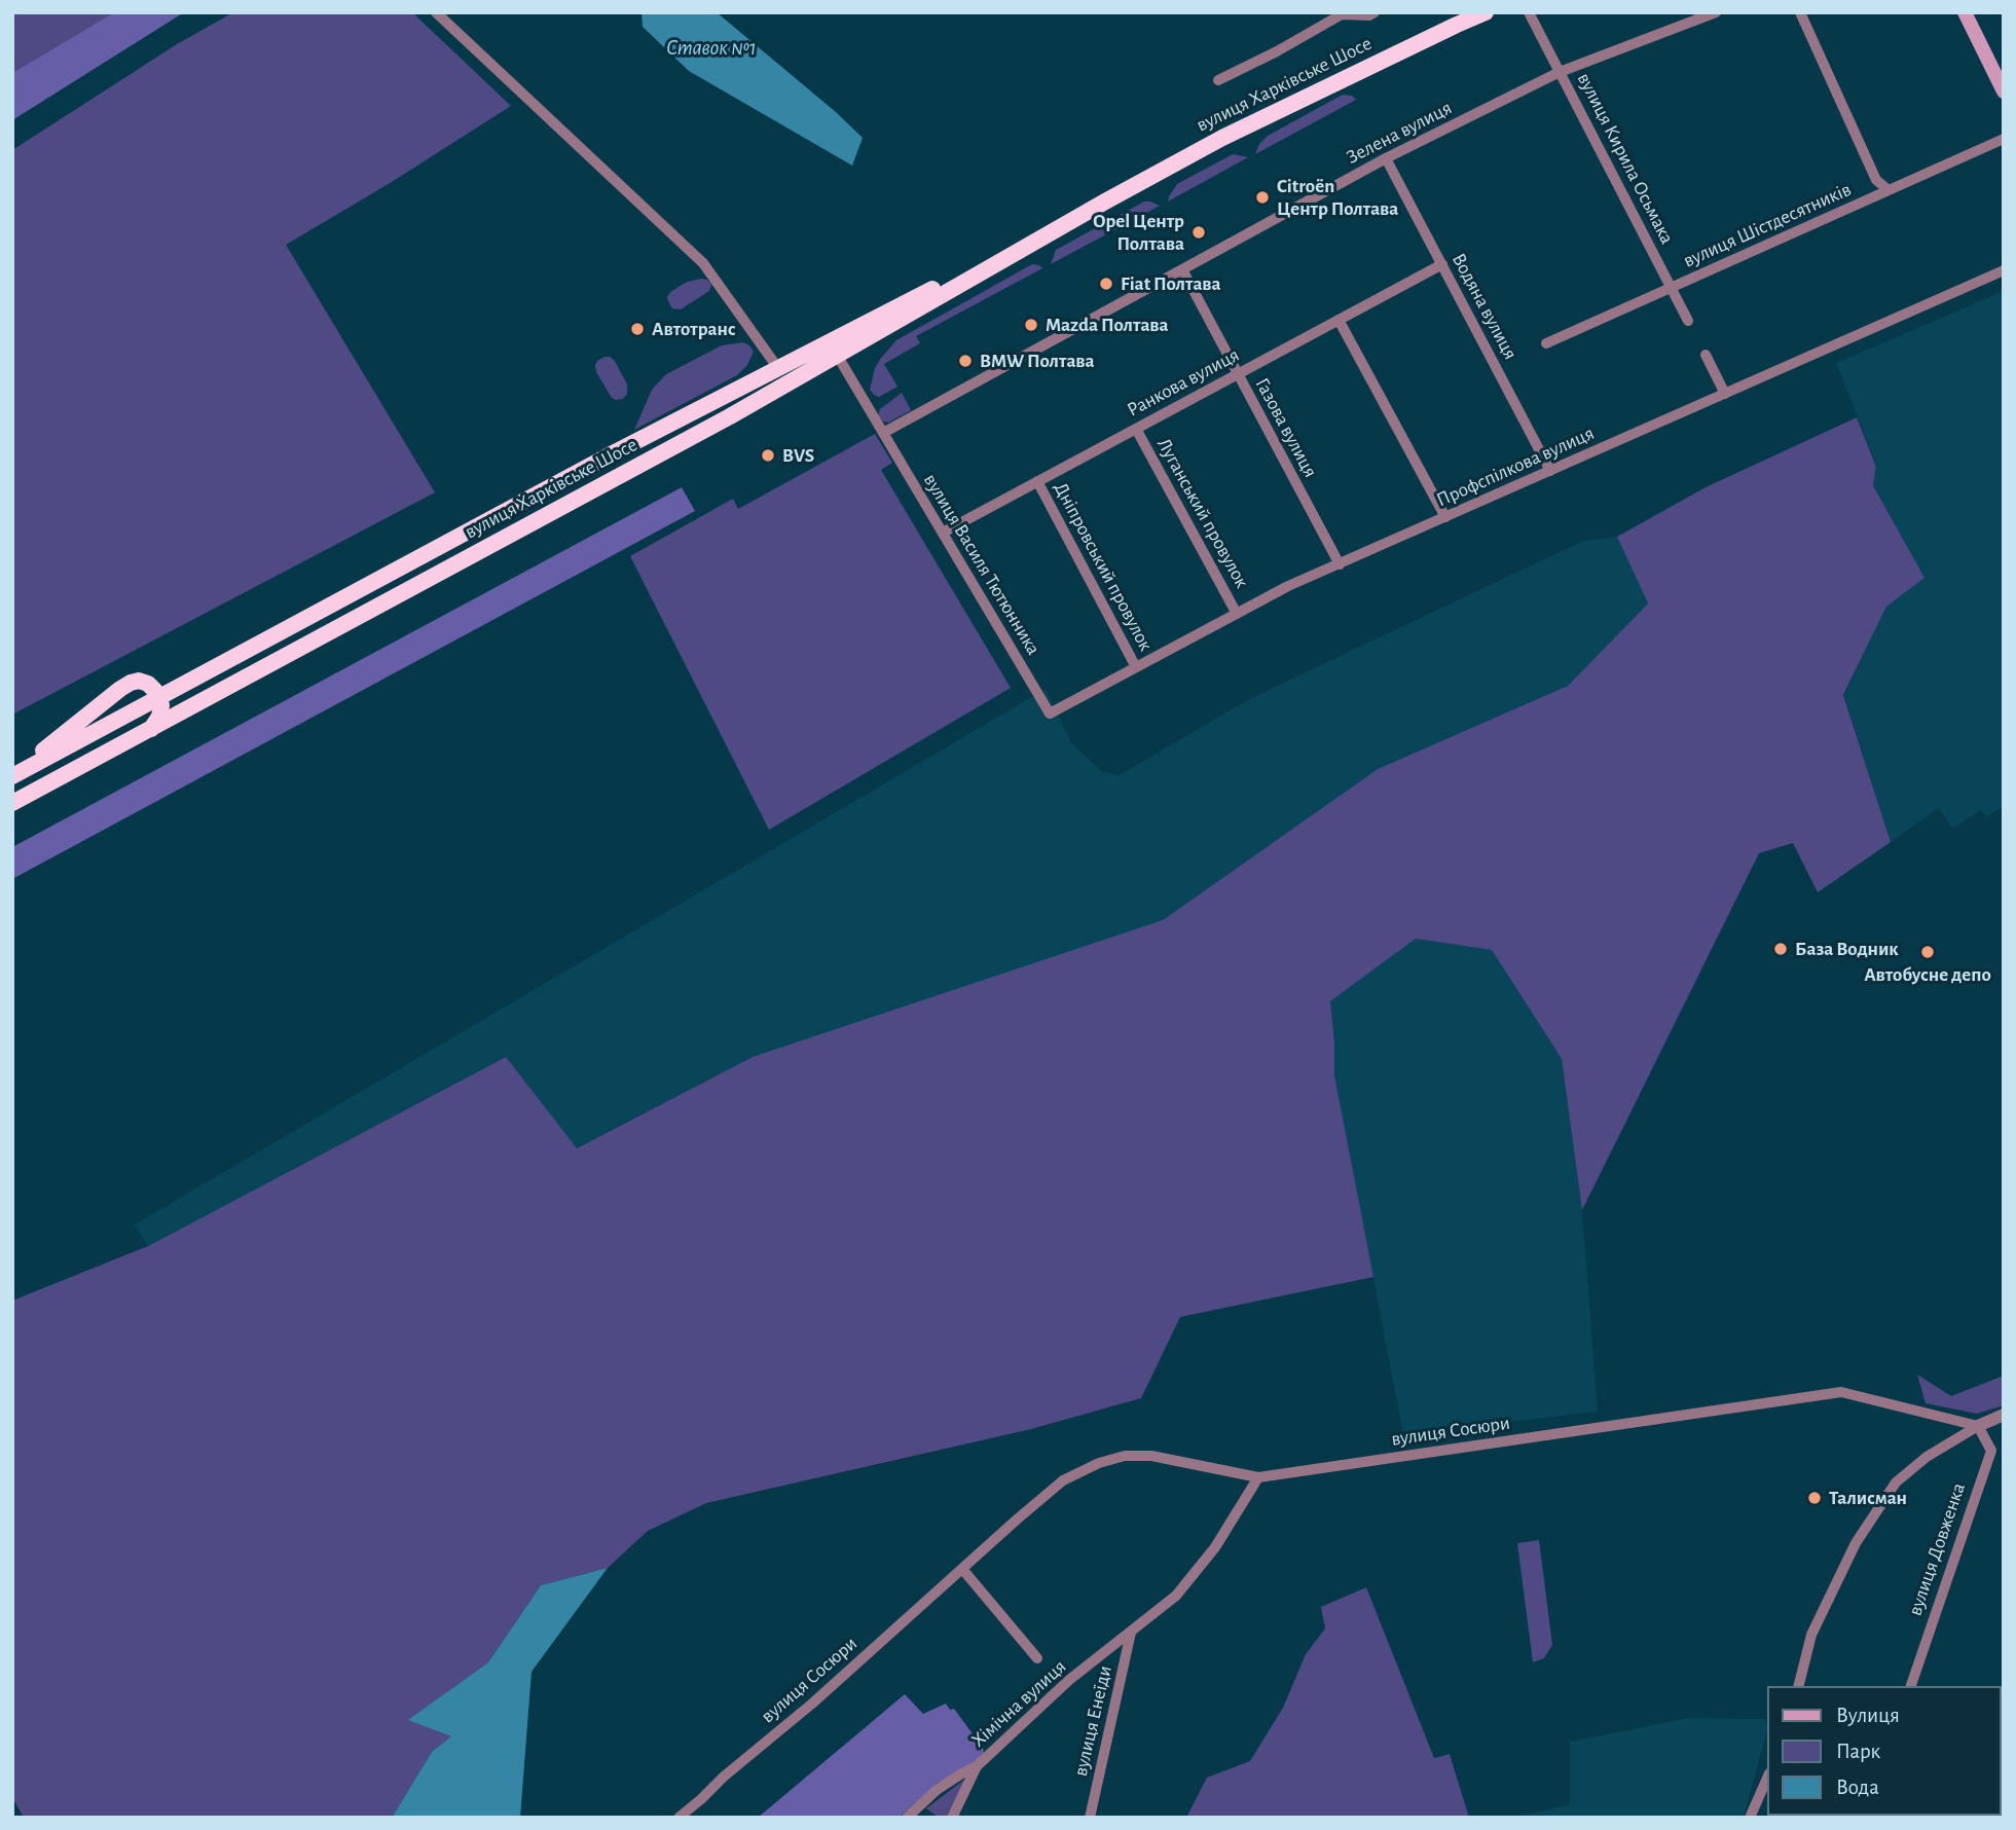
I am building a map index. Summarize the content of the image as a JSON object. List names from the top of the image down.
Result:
{
  "streets": {
    "highway": ["вулиця Харківське Шосе"],
    "street": [
      "Зелена вулиця",
      "вулиця Кирила Осьмака",
      "вулиця Шістдесятників",
      "Водяна вулиця",
      "Ранкова вулиця",
      "Газова вулиця",
      "Профспілкова вулиця",
      "Луганський провулок",
      "вулиця Василя Тютюнника",
      "Дніпровський провулок",
      "вулиця Сосюри",
      "вулиця Довженка",
      "Хімічна вулиця",
      "вулиця Енеїди"
    ]
  },
  "crossings": [
    ["вулиця Харківське Шосе", "вулиця Василя Тютюнника"],
    ["Зелена вулиця", "вулиця Кирила Осьмака"],
    ["Зелена вулиця", "Водяна вулиця"],
    ["Зелена вулиця", "Газова вулиця"],
    ["Зелена вулиця", "вулиця Василя Тютюнника"],
    ["вулиця Кирила Осьмака", "вулиця Шістдесятників"],
    ["Водяна вулиця", "Ранкова вулиця"],
    ["Водяна вулиця", "Профспілкова вулиця"],
    ["Ранкова вулиця", "Газова вулиця"],
    ["Ранкова вулиця", "Луганський провулок"],
    ["Ранкова вулиця", "вулиця Василя Тютюнника"],
    ["Ранкова вулиця", "Дніпровський провулок"],
    ["Газова вулиця", "Профспілкова вулиця"],
    ["Профспілкова вулиця", "Луганський провулок"],
    ["Профспілкова вулиця", "вулиця Василя Тютюнника"],
    ["Профспілкова вулиця", "Дніпровський провулок"],
    ["вулиця Сосюри", "вулиця Довженка"],
    ["вулиця Сосюри", "Хімічна вулиця"],
    ["Хімічна вулиця", "вулиця Енеїди"]
  ],
  "water": ["Ставок №1"],
  "places": [
    "Citroën Центр Полтава",
    "Opel Центр Полтава",
    "Fiat Полтава",
    "Mazda Полтава",
    "Автотранс",
    "BMW Полтава",
    "BVS",
    "База Водник",
    "Автобусне депо",
    "Талисман"
  ],
  "legend": ["Вулиця", "Парк", "Вода"]
}
